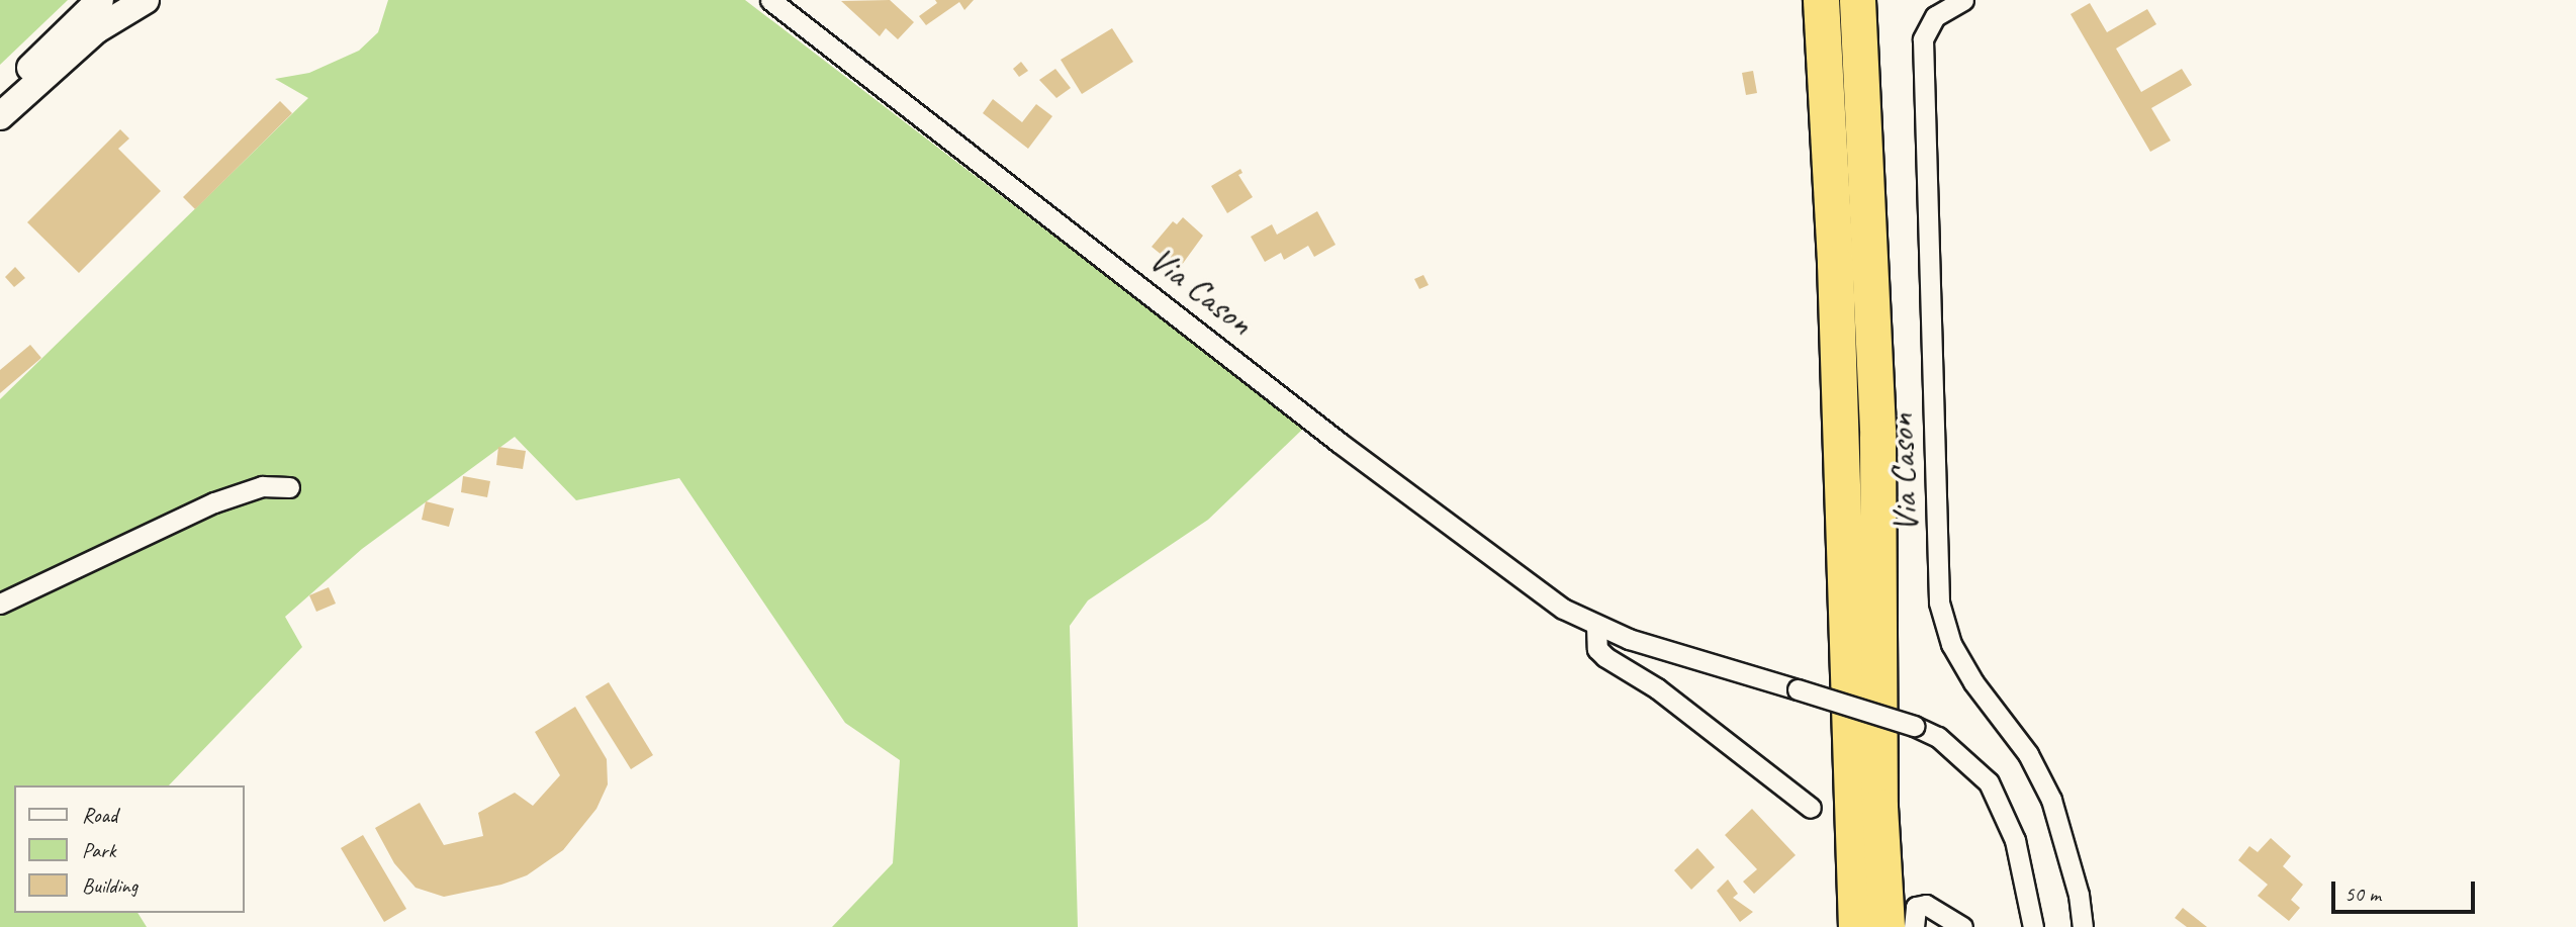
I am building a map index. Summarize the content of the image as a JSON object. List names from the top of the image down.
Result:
{
  "streets": {
    "street": ["Via Cason"]
  },
  "legend": ["Road", "Park", "Building"],
  "scale_bar": "50 m"
}
